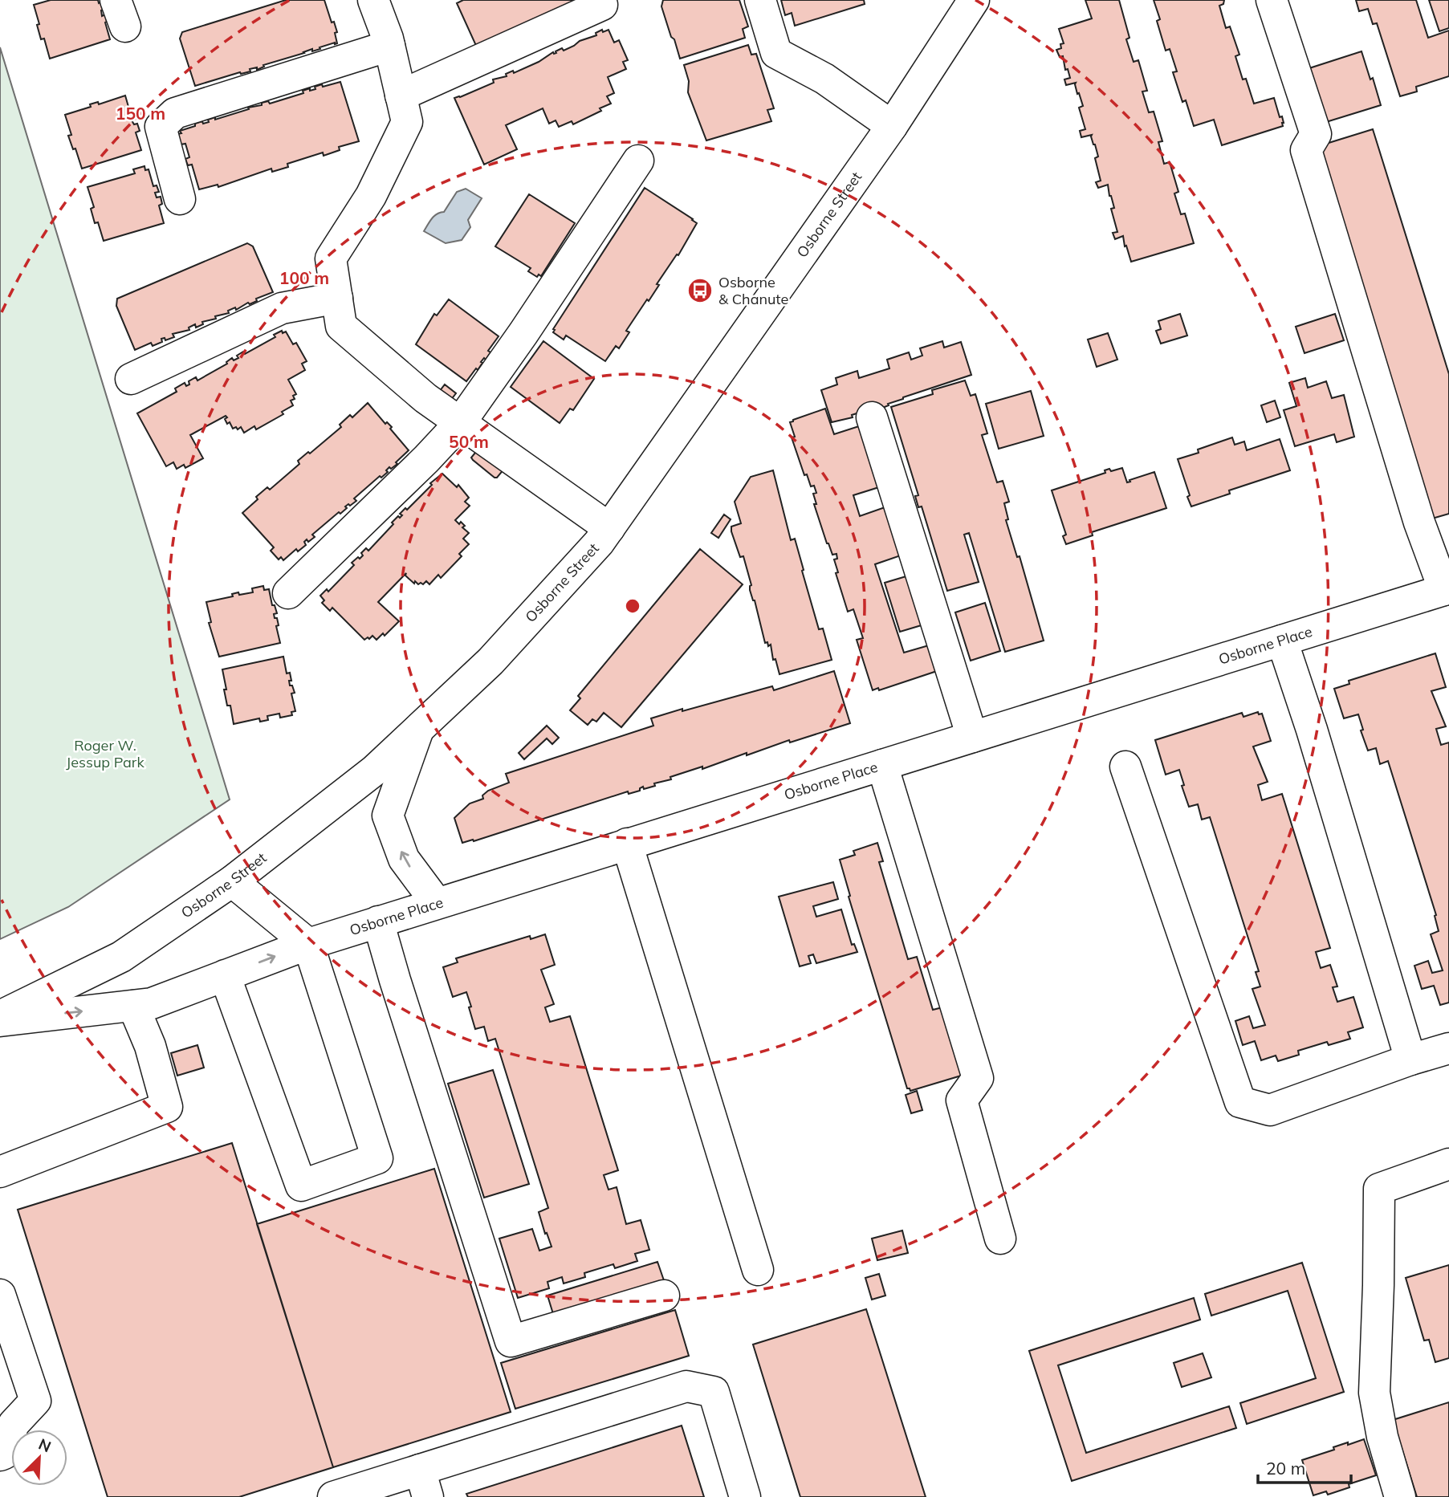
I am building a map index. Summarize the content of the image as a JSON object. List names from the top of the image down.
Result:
{
  "streets": {
    "street": ["Osborne Street", "Osborne Place"]
  },
  "parks": ["Roger W. Jessup Park"],
  "places": {
    "bus stop": ["Osborne & Chanute"]
  },
  "scale_bar": "20 m",
  "north": "top right",
  "rings": ["150 m", "100 m", "50 m"]
}
